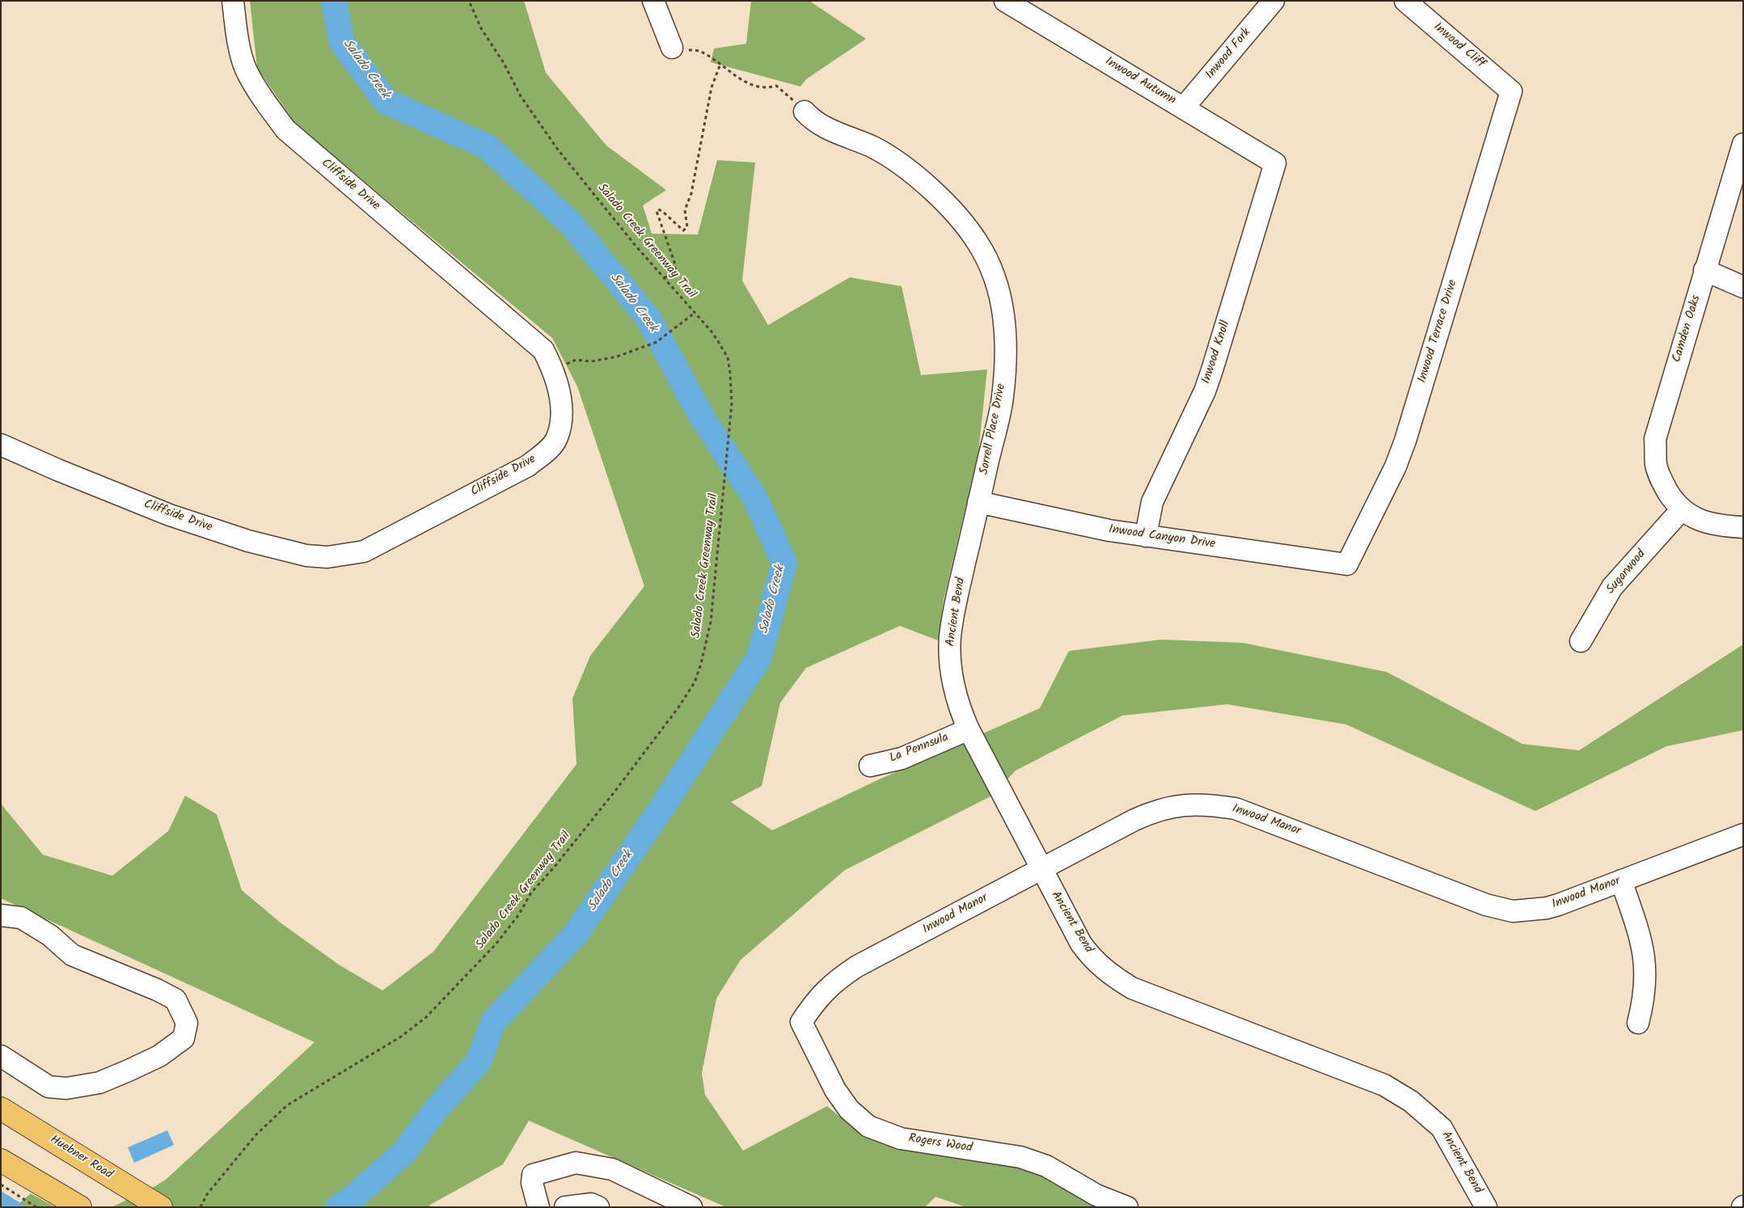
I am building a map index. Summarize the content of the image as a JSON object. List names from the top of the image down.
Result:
{
  "streets": {
    "main road": ["Huebner Road"],
    "street": [
      "Inwood Cliff",
      "Inwood Fork",
      "Inwood Autumn",
      "Cliffside Drive",
      "Camden Oaks",
      "Inwood Terrace Drive",
      "Inwood Knoll",
      "Sorrell Place Drive",
      "Inwood Canyon Drive",
      "Sugarwood",
      "Ancient Bend",
      "La Pennsula",
      "Inwood Manor",
      "Rogers Wood"
    ],
    "path": ["Salado Creek Greenway Trail"]
  },
  "crossings": [
    ["Inwood Cliff", "Inwood Terrace Drive"],
    ["Inwood Fork", "Inwood Autumn"],
    ["Inwood Autumn", "Inwood Knoll"],
    ["Camden Oaks", "Sugarwood"],
    ["Inwood Terrace Drive", "Inwood Canyon Drive"],
    ["Inwood Knoll", "Inwood Canyon Drive"],
    ["Sorrell Place Drive", "Inwood Canyon Drive"],
    ["Sorrell Place Drive", "Ancient Bend"],
    ["Inwood Canyon Drive", "Ancient Bend"],
    ["Ancient Bend", "La Pennsula"],
    ["Ancient Bend", "Inwood Manor"],
    ["Inwood Manor", "Rogers Wood"]
  ],
  "water": ["Salado Creek"]
}
